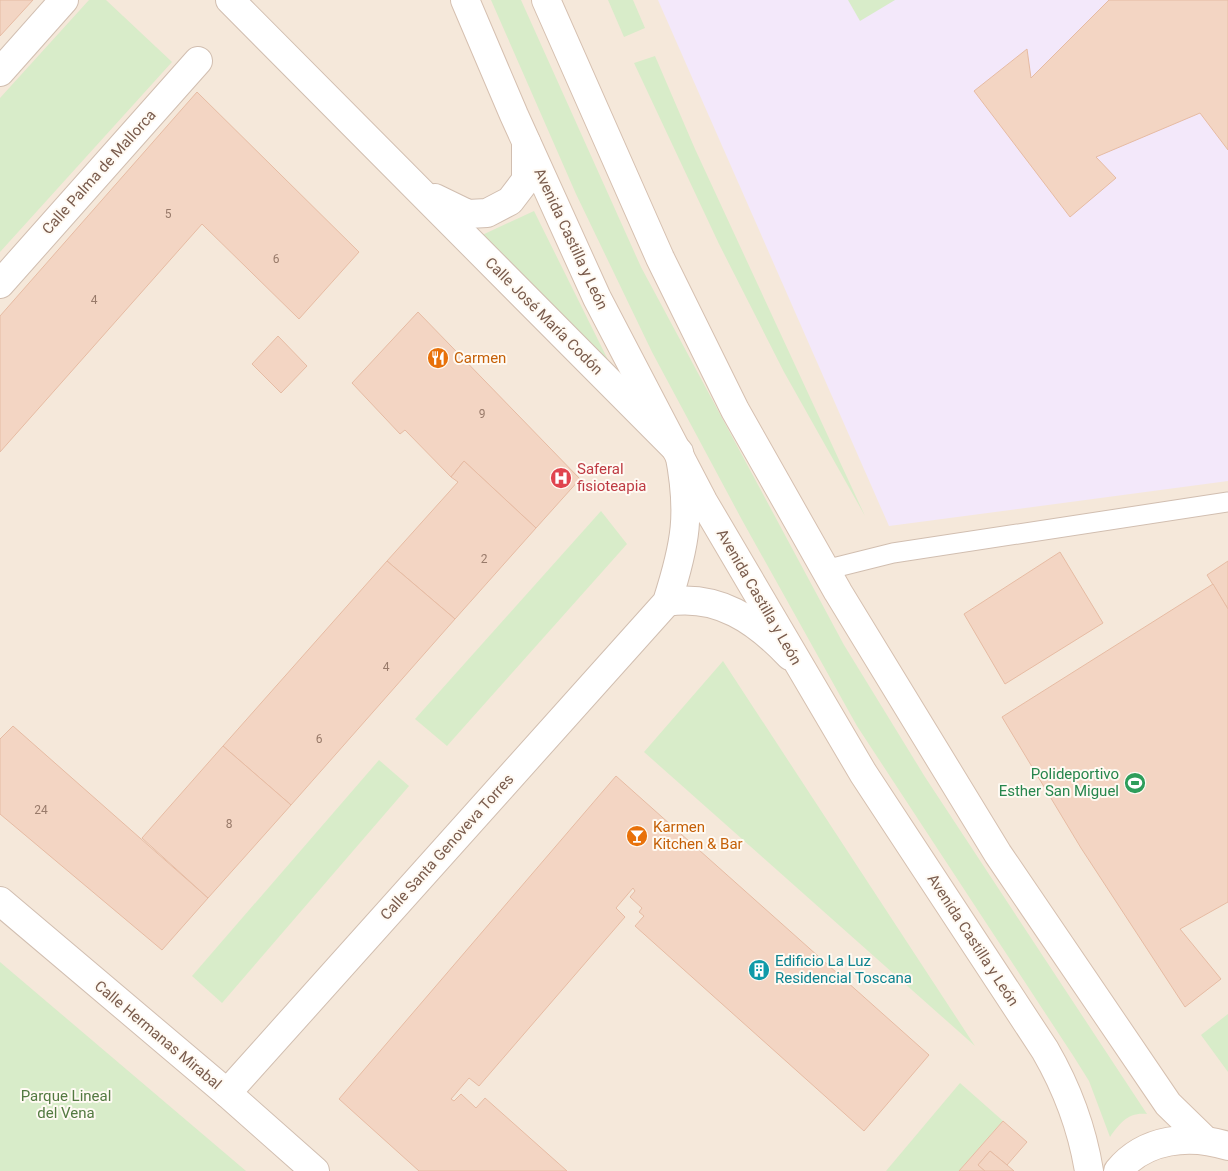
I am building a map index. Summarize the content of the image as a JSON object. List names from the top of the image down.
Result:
{
  "streets": {
    "main road": [
      "Calle Palma de Mallorca",
      "Avenida Castilla y León",
      "Calle José María Codón",
      "Calle Santa Genoveva Torres",
      "Calle Hermanas Mirabal"
    ]
  },
  "crossings": [
    ["Avenida Castilla y León", "Calle José María Codón"],
    ["Avenida Castilla y León", "Calle Santa Genoveva Torres"],
    ["Calle José María Codón", "Calle Santa Genoveva Torres"],
    ["Calle Santa Genoveva Torres", "Calle Hermanas Mirabal"]
  ],
  "parks": ["Parque Lineal del Vena"],
  "places": {
    "restaurant": ["Carmen"],
    "hospital": ["Saferal fisioteapia"],
    "sports": ["Polideportivo Esther San Miguel"],
    "bar": ["Karmen Kitchen & Bar"],
    "building": ["Edificio La Luz Residencial Toscana"]
  },
  "house_numbers": [
    "5",
    "6",
    "4",
    "9",
    "2",
    "4",
    "6",
    "24",
    "8"
  ]
}
